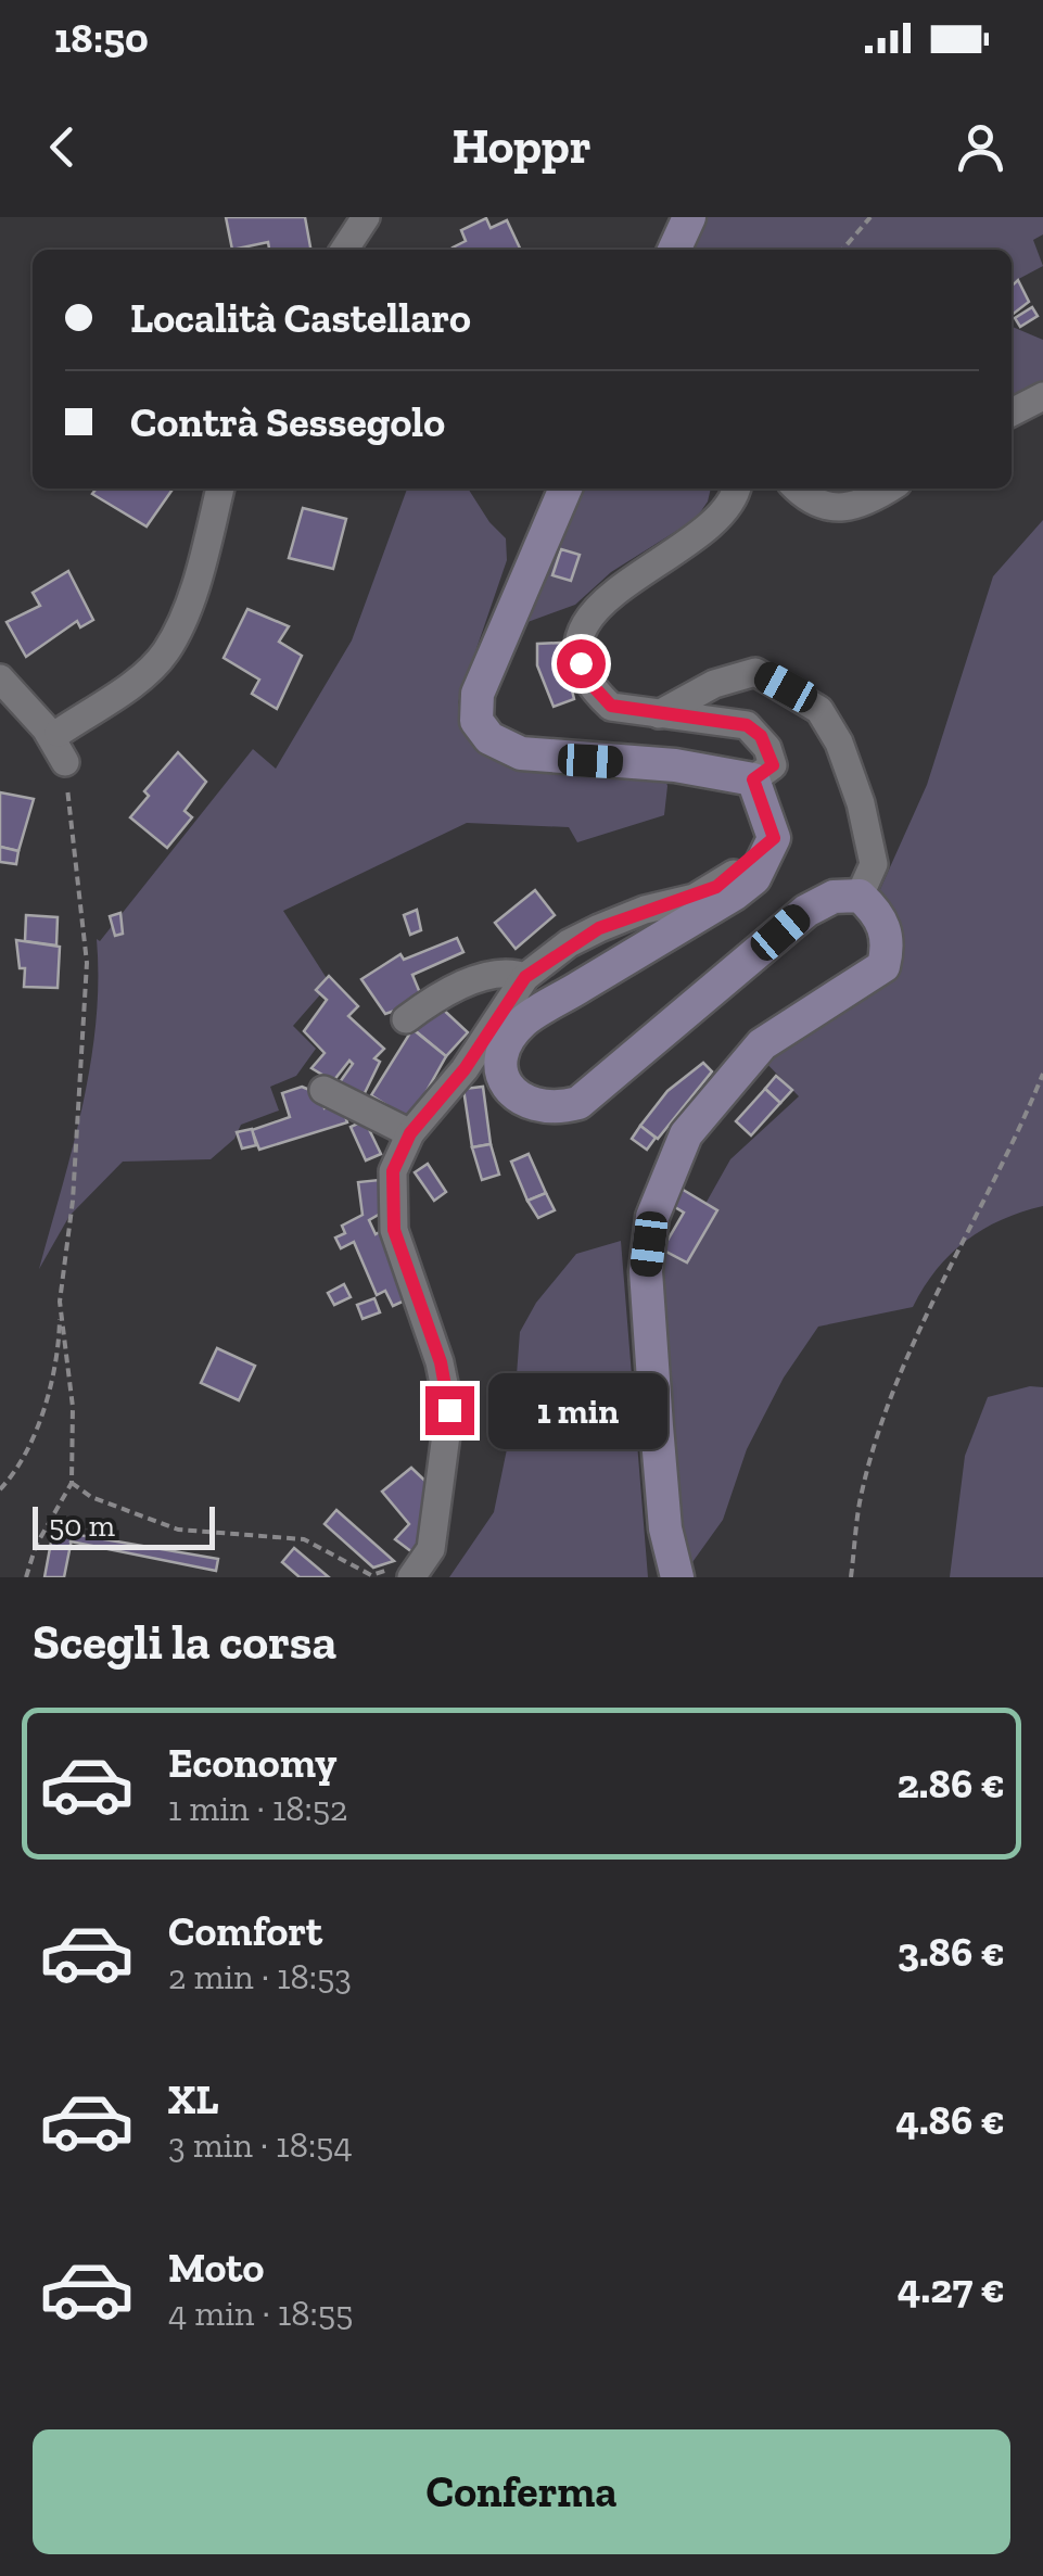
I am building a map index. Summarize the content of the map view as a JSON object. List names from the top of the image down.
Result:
{
  "scale_bar": "50 m",
  "page": {
    "status": "18:50",
    "header": "Hoppr",
    "banner": ["Località Castellaro", "Contrà Sessegolo"],
    "bubble": "1 min",
    "scale": "50 m",
    "heading": "Scegli la corsa",
    "list": [
      {
        "name": "Economy",
        "note": "1 min · 18:52",
        "value": "2.86 €"
      },
      {
        "name": "Comfort",
        "note": "2 min · 18:53",
        "value": "3.86 €"
      },
      {
        "name": "XL",
        "note": "3 min · 18:54",
        "value": "4.86 €"
      },
      {
        "name": "Moto",
        "note": "4 min · 18:55",
        "value": "4.27 €"
      }
    ],
    "buttons": "Conferma"
  }
}
